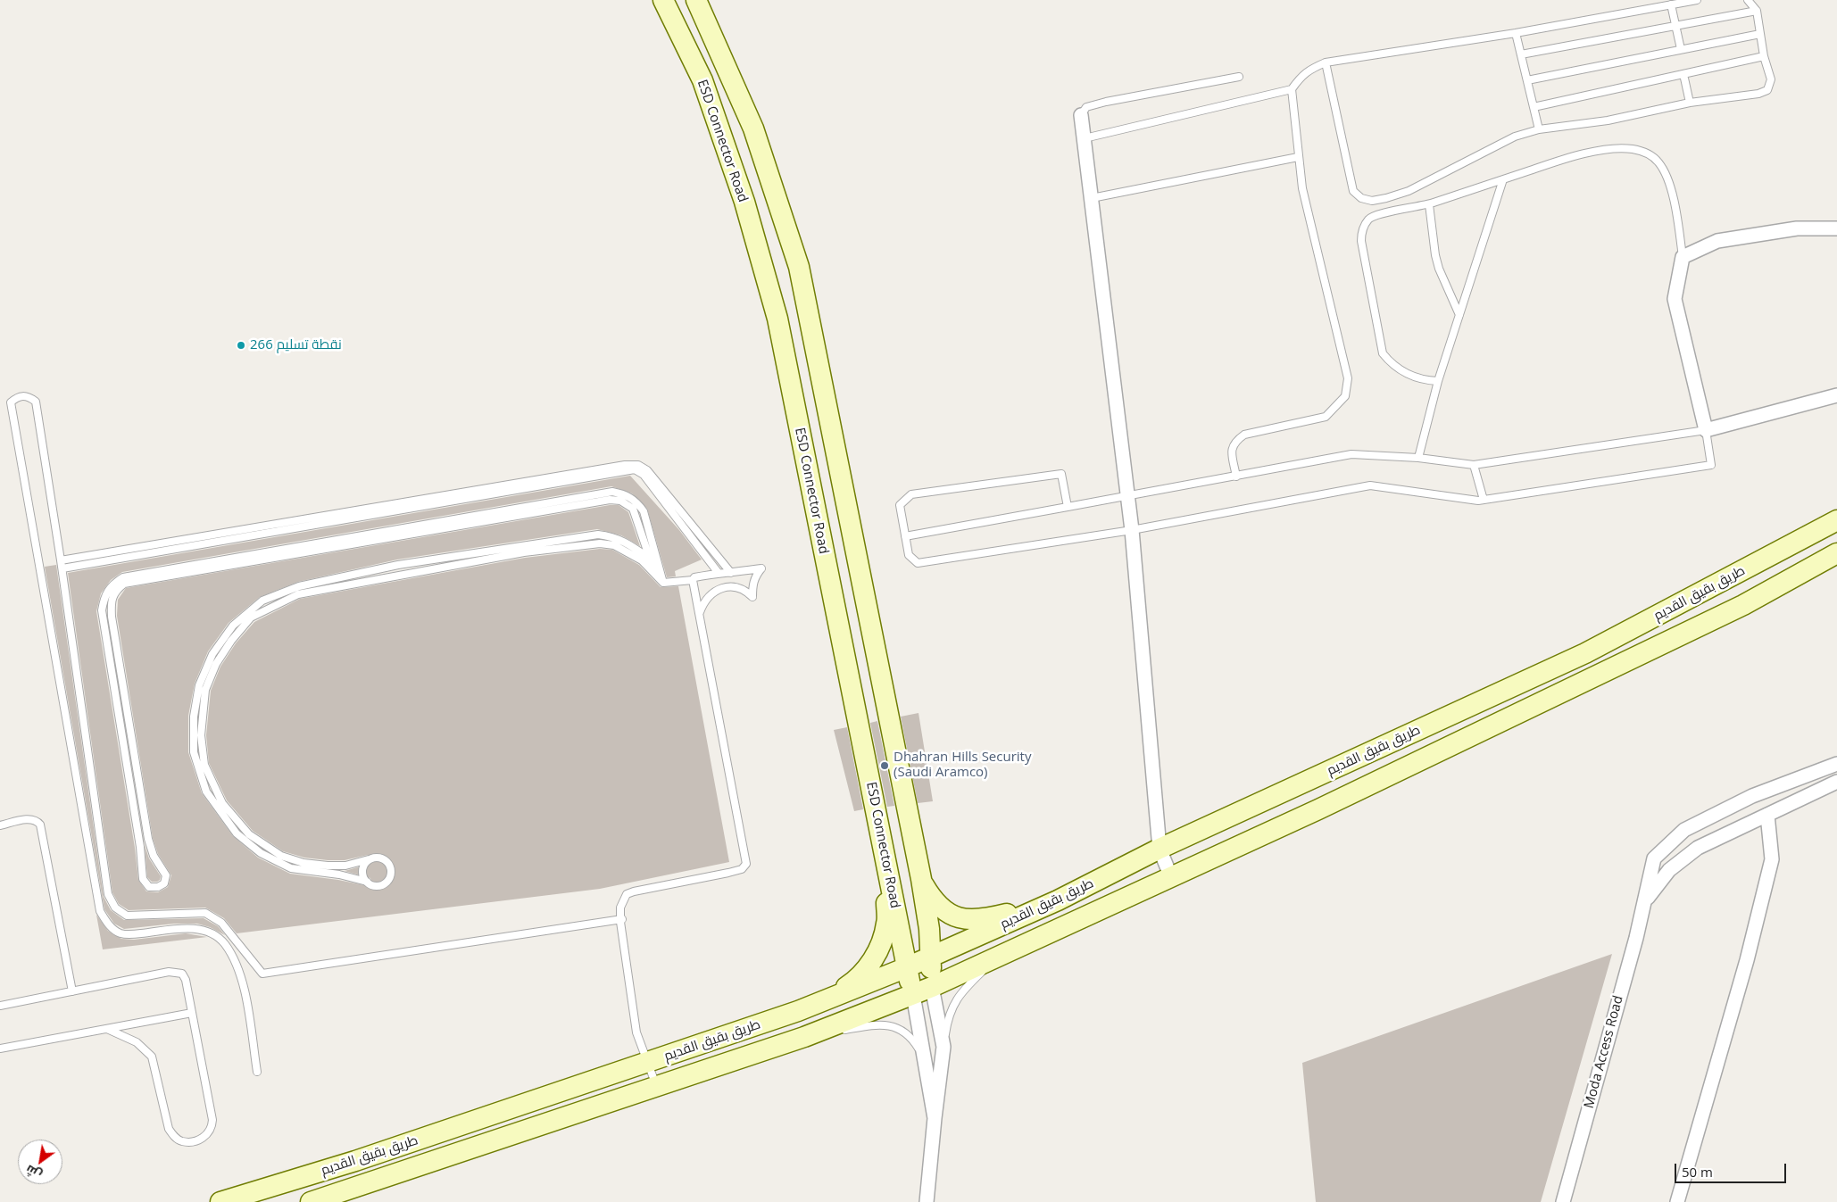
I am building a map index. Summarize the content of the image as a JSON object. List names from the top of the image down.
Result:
{
  "streets": {
    "main road": ["ESD Connector Road", "طريق بقيق القديم"],
    "street": ["Moda Access Road"]
  },
  "crossings": [
    ["ESD Connector Road", "طريق بقيق القديم"]
  ],
  "places": ["نقطة تسليم 266", "Dhahran Hills Security (Saudi Aramco)"],
  "scale_bar": "50 m",
  "north": "bottom left"
}
